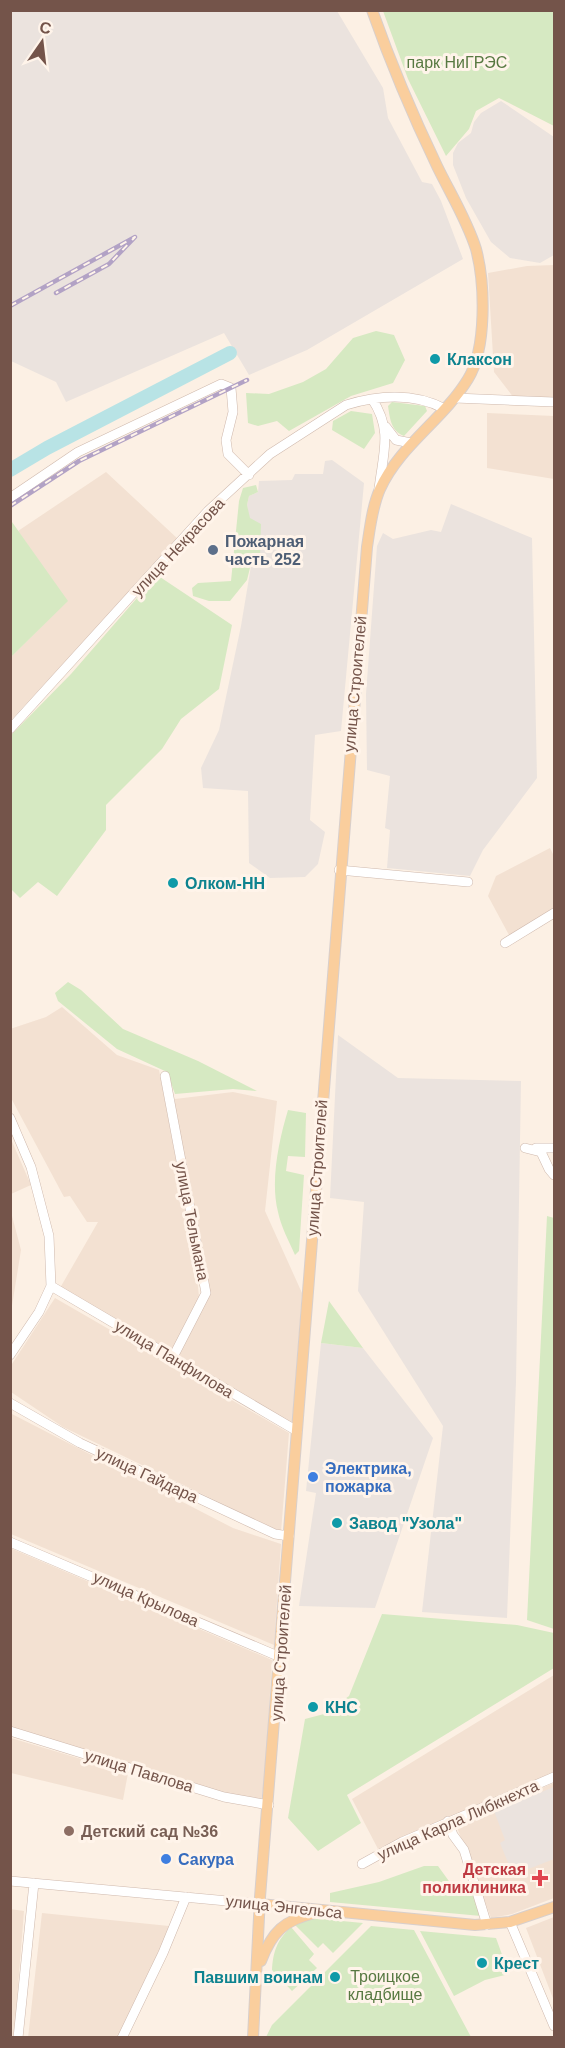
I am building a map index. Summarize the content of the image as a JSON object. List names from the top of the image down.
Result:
{
  "streets": {
    "main road": ["улица Строителей", "улица Энгельса"],
    "street": [
      "улица Некрасова",
      "улица Тельмана",
      "улица Панфилова",
      "улица Гайдара",
      "улица Крылова",
      "улица Павлова",
      "улица Карла Либкнехта"
    ]
  },
  "crossings": [
    ["улица Некрасова", "улица Строителей"],
    ["улица Строителей", "улица Панфилова"],
    ["улица Строителей", "улица Гайдара"],
    ["улица Строителей", "улица Крылова"],
    ["улица Строителей", "улица Павлова"],
    ["улица Строителей", "улица Энгельса"],
    ["улица Тельмана", "улица Панфилова"]
  ],
  "parks": ["парк НиГРЭС", "Троицкое кладбище"],
  "places": {
    "other": [
      "Клаксон",
      "Пожарная часть 252",
      "Олком-НН",
      "Электрика, пожарка",
      "Завод \"Узола\"",
      "КНС",
      "Детский сад №36",
      "Сакура",
      "Крест",
      "Павшим воинам"
    ],
    "health": ["Детская поликлиника"]
  },
  "north": "top"
}
